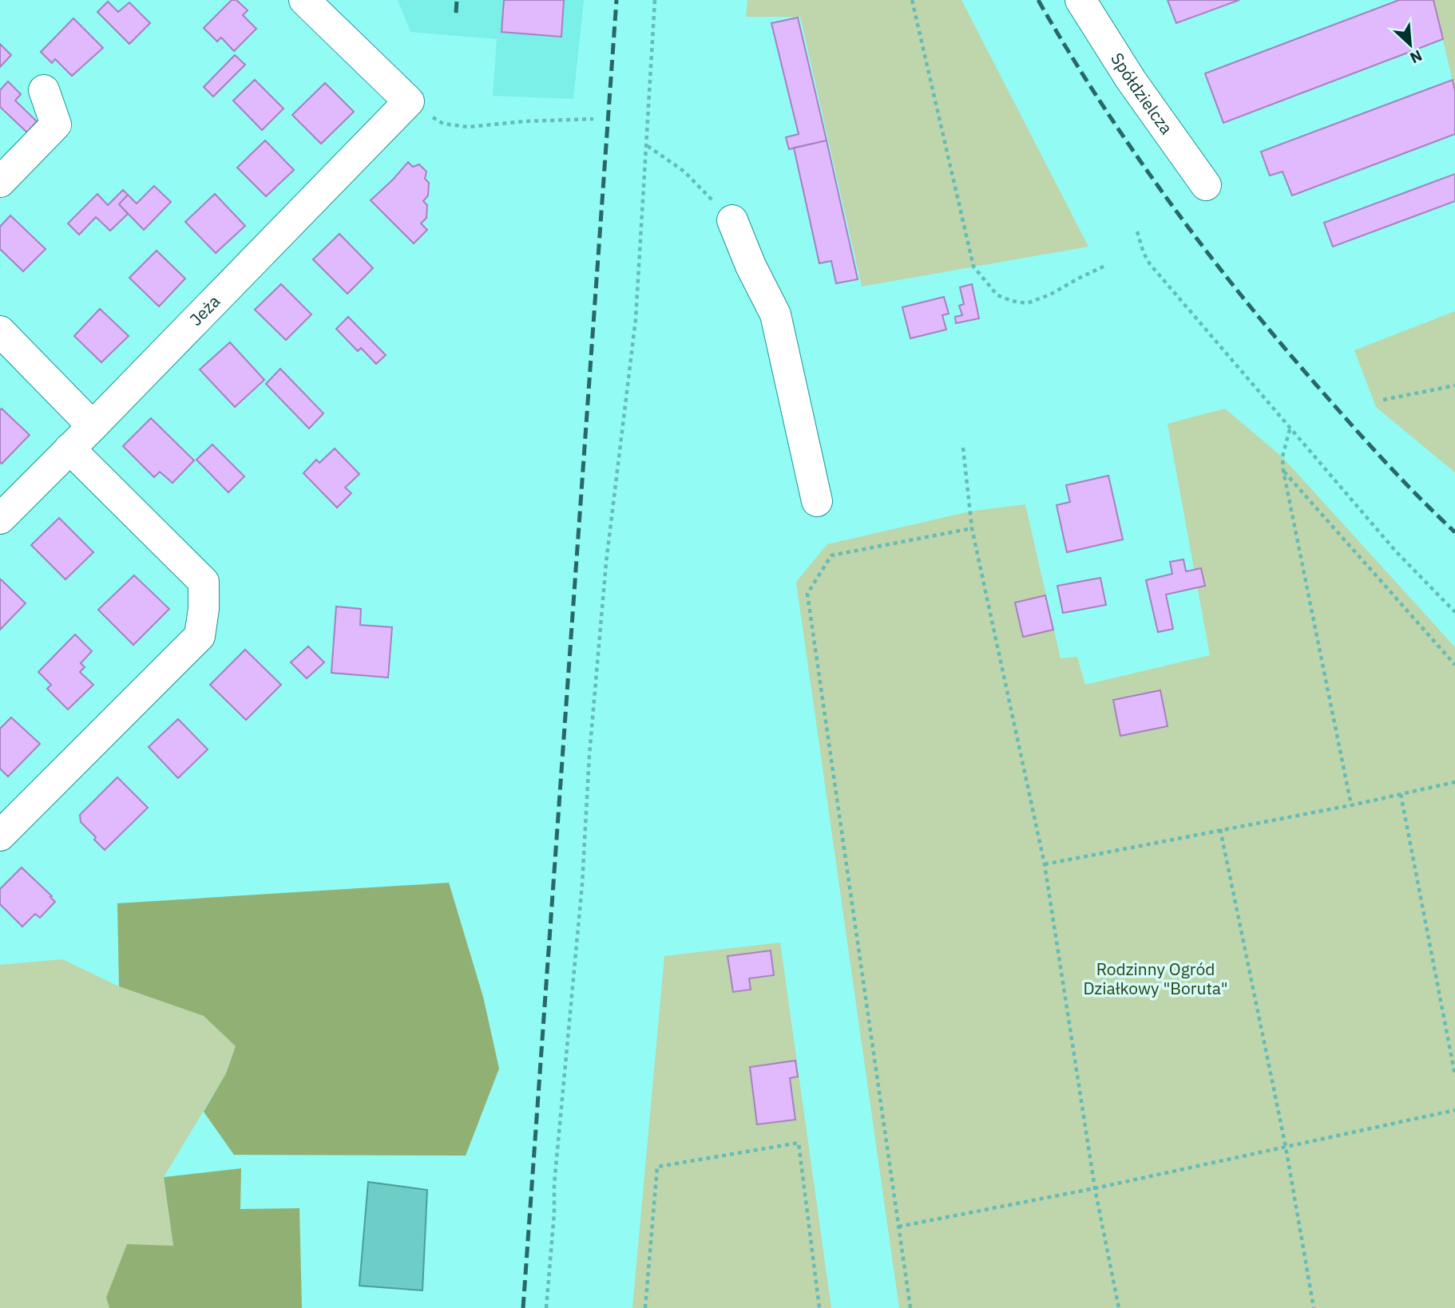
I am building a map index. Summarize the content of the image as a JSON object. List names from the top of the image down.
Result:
{
  "streets": {
    "street": ["Spółdzielcza", "Jeża"]
  },
  "parks": ["Rodzinny Ogród Działkowy \"Boruta\""],
  "north": "bottom right"
}
